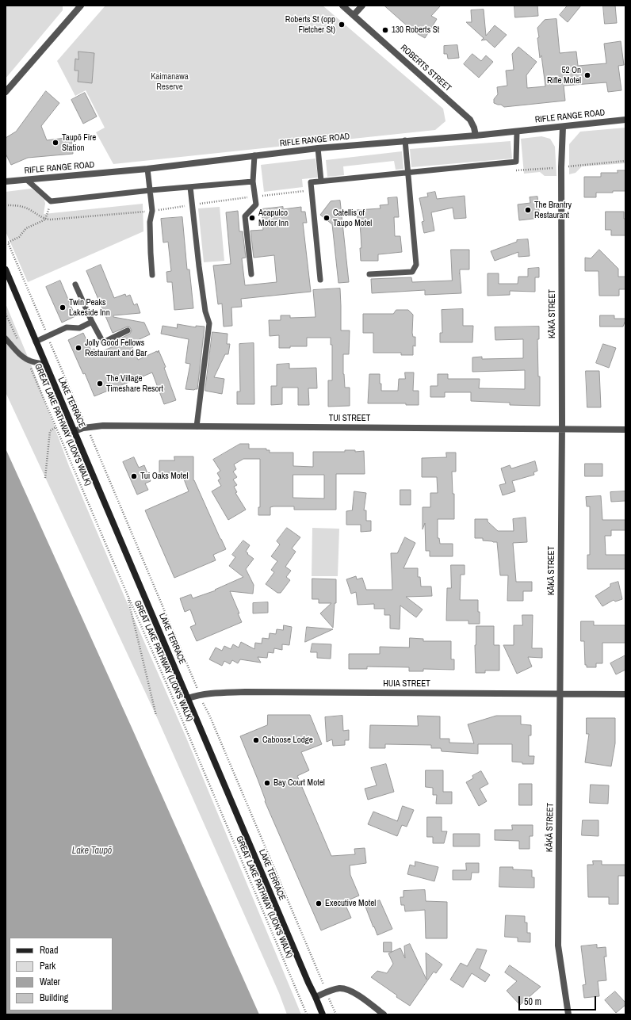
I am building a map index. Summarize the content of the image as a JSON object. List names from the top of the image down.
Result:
{
  "streets": {
    "main road": ["LAKE TERRACE"],
    "street": [
      "ROBERTS STREET",
      "RIFLE RANGE ROAD",
      "KĀKĀ STREET",
      "TUI STREET",
      "HUIA STREET"
    ],
    "path": ["GREAT LAKE PATHWAY (LION'S WALK)"]
  },
  "crossings": [
    ["ROBERTS STREET", "RIFLE RANGE ROAD"],
    ["RIFLE RANGE ROAD", "KĀKĀ STREET"],
    ["KĀKĀ STREET", "TUI STREET"],
    ["KĀKĀ STREET", "HUIA STREET"],
    ["LAKE TERRACE", "TUI STREET"],
    ["LAKE TERRACE", "HUIA STREET"]
  ],
  "water": ["Lake Taupō"],
  "parks": ["Kaimanawa Reserve"],
  "places": [
    "Roberts St (opp Fletcher St)",
    "130 Roberts St",
    "52 On Rifle Motel",
    "Taupō Fire Station",
    "The Brantry Restaurant",
    "Acapulco Motor Inn",
    "Catellis of Taupo Motel",
    "Twin Peaks Lakeside Inn",
    "Jolly Good Fellows Restaurant and Bar",
    "The Village Timeshare Resort",
    "Tui Oaks Motel",
    "Caboose Lodge",
    "Bay Court Motel",
    "Executive Motel"
  ],
  "legend": [
    "Road",
    "Park",
    "Water",
    "Building"
  ],
  "scale_bar": "50 m"
}
